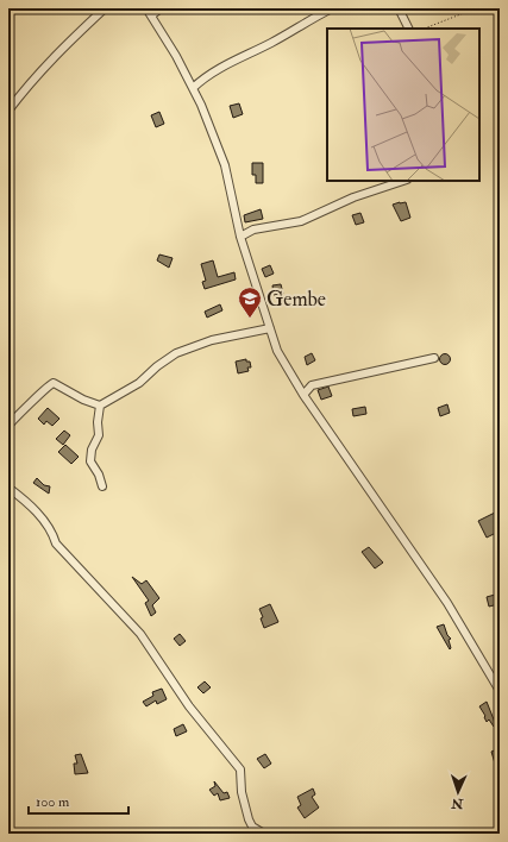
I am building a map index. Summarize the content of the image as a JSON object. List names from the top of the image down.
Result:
{
  "places": {
    "school or university": ["Gembe"]
  },
  "scale_bar": "100 m",
  "north": "bottom"
}
